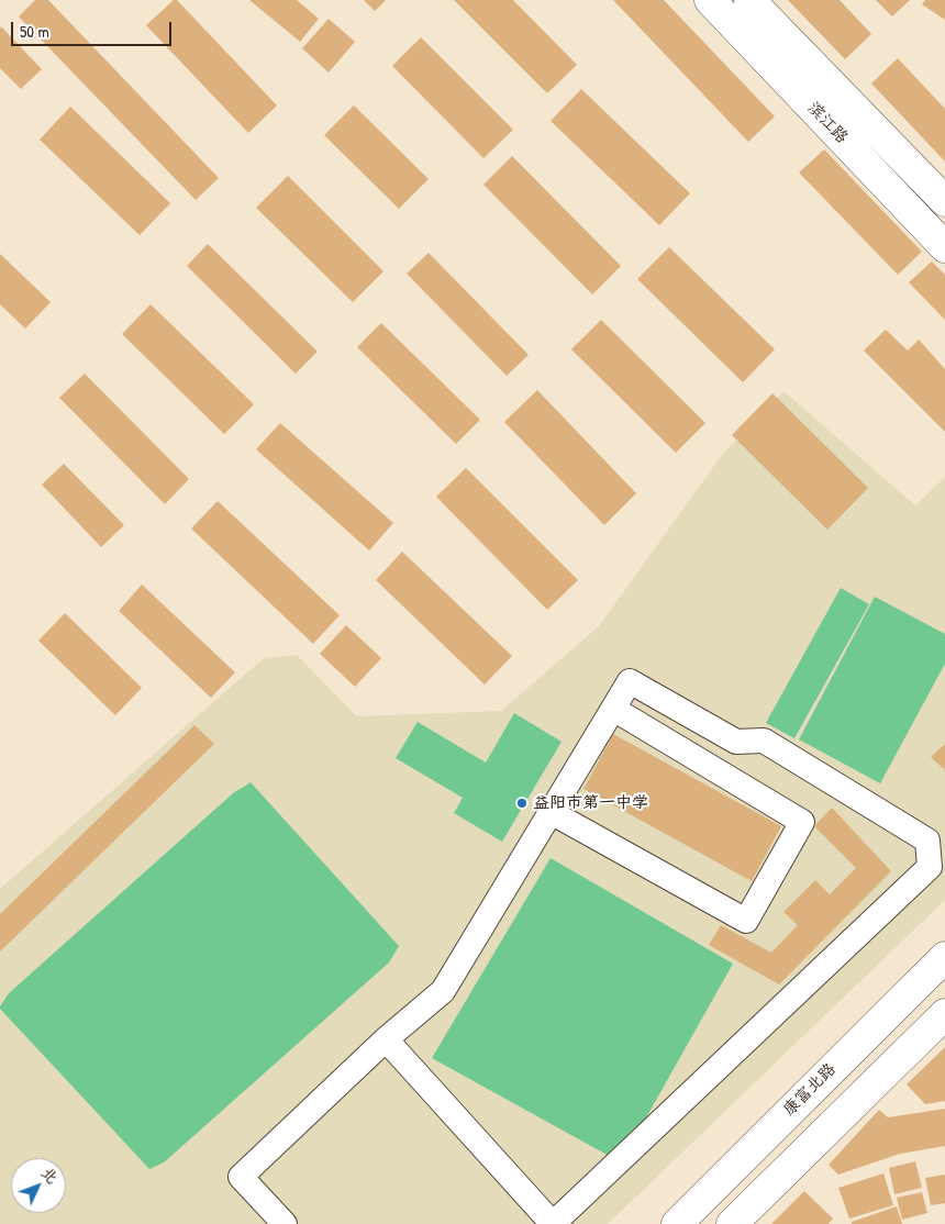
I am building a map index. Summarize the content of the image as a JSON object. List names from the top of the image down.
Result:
{
  "streets": {
    "main road": ["滨江路", "康富北路"]
  },
  "places": ["益阳市第一中学"],
  "scale_bar": "50 m",
  "north": "top right"
}
